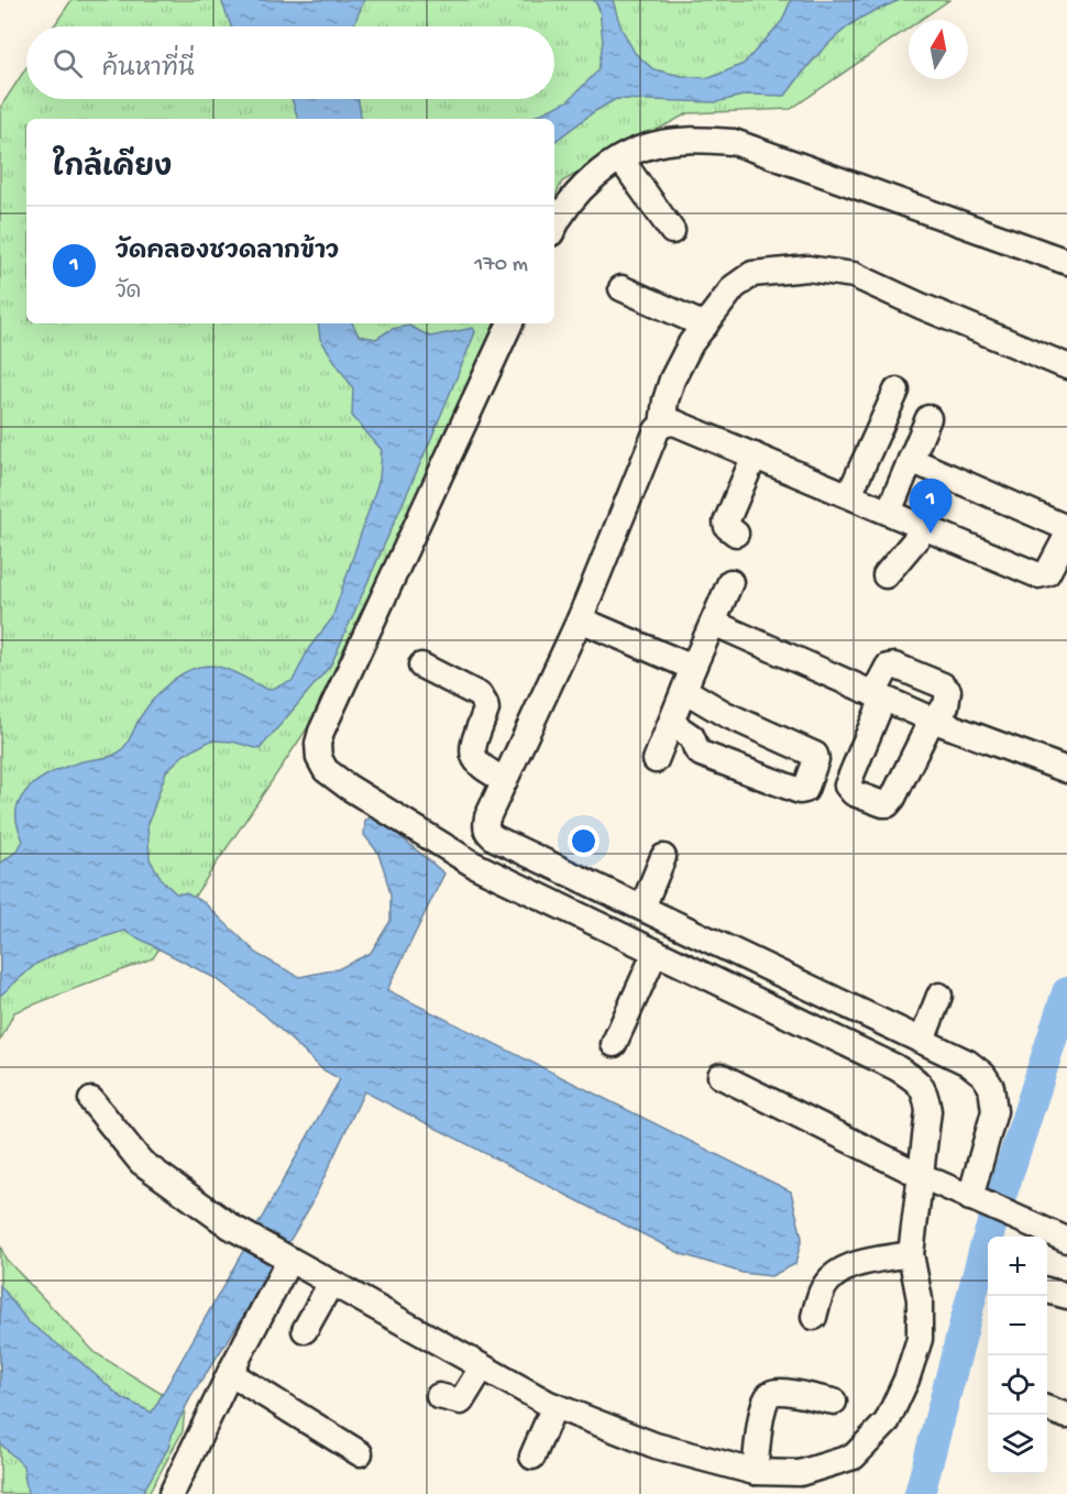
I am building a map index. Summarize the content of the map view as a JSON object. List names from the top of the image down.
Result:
{
  "north": "top",
  "page": {
    "search": "ค้นหาที่นี่",
    "heading": "ใกล้เคียง",
    "list": [
      {
        "mark": "1",
        "name": "วัดคลองชวดลากข้าว",
        "note": "วัด",
        "value": "170 m"
      }
    ],
    "pins": "1",
    "map_buttons": ["+", "−"]
  }
}
